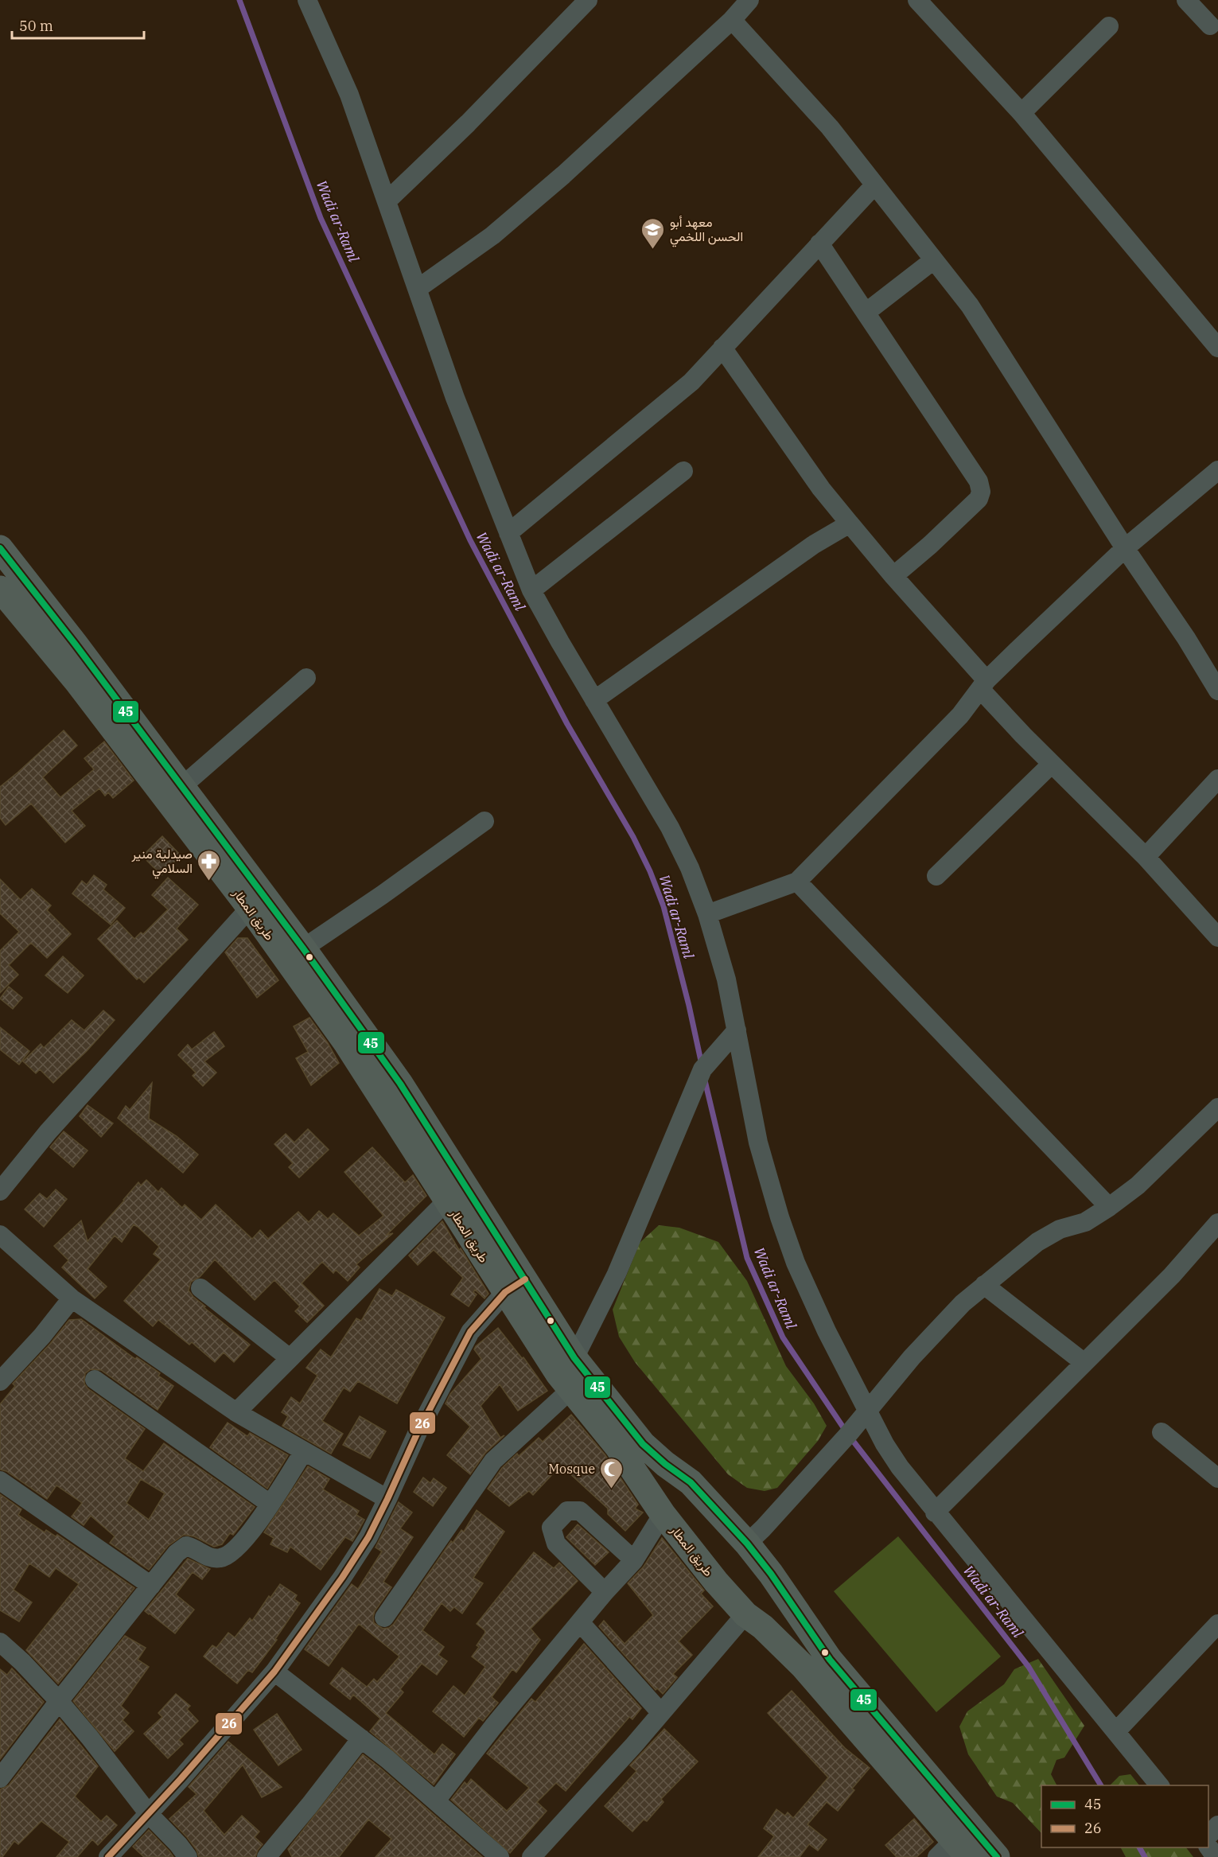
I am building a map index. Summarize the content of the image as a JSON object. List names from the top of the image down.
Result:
{
  "streets": {
    "main road": ["طريق المطار"]
  },
  "water": ["Wadi ar-Raml"],
  "places": {
    "school or university": ["معهد أبو الحسن اللخمي"],
    "pharmacy": ["صيدلية منير السلامي"],
    "mosque": ["Mosque"]
  },
  "lines": ["transit line 45", "transit line 26"],
  "legend": ["45", "26"],
  "scale_bar": "50 m"
}
